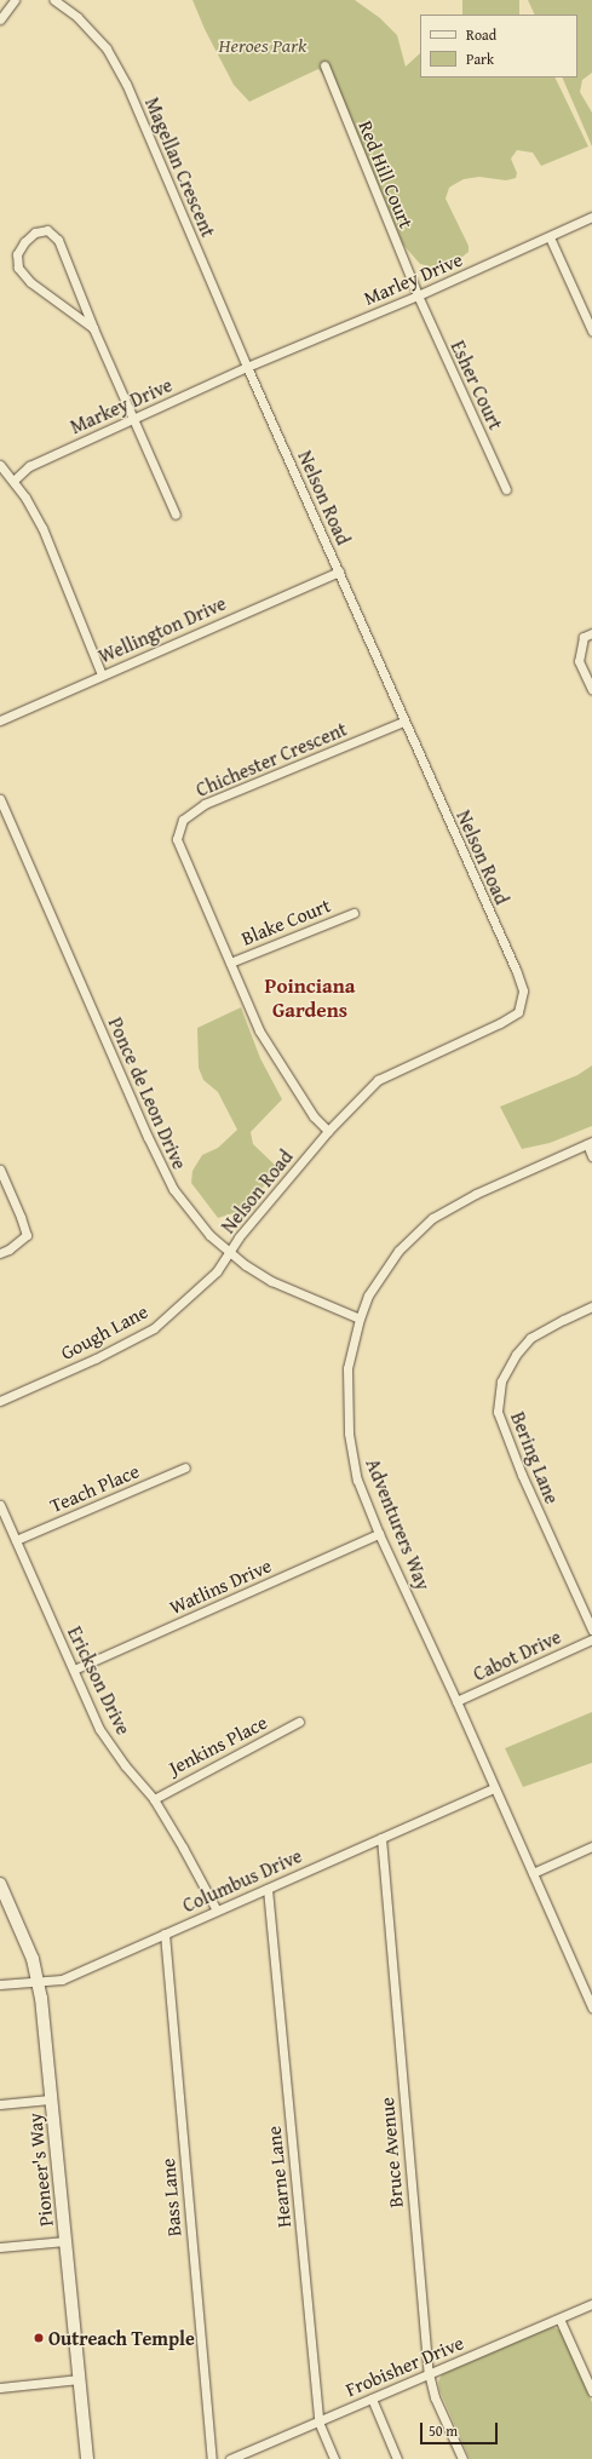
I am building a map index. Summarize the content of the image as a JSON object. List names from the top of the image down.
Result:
{
  "streets": {
    "main road": ["Pioneer's Way"],
    "street": [
      "Magellan Crescent",
      "Red Hill Court",
      "Marley Drive",
      "Esher Court",
      "Markey Drive",
      "Nelson Road",
      "Wellington Drive",
      "Chichester Crescent",
      "Blake Court",
      "Ponce de Leon Drive",
      "Gough Lane",
      "Bering Lane",
      "Teach Place",
      "Adventurers Way",
      "Watlins Drive",
      "Cabot Drive",
      "Erickson Drive",
      "Jenkins Place",
      "Columbus Drive",
      "Bruce Avenue",
      "Hearne Lane",
      "Bass Lane",
      "Frobisher Drive"
    ]
  },
  "crossings": [
    ["Magellan Crescent", "Marley Drive"],
    ["Magellan Crescent", "Markey Drive"],
    ["Magellan Crescent", "Nelson Road"],
    ["Red Hill Court", "Marley Drive"],
    ["Red Hill Court", "Esher Court"],
    ["Marley Drive", "Esher Court"],
    ["Marley Drive", "Markey Drive"],
    ["Marley Drive", "Nelson Road"],
    ["Markey Drive", "Nelson Road"],
    ["Nelson Road", "Wellington Drive"],
    ["Nelson Road", "Chichester Crescent"],
    ["Nelson Road", "Ponce de Leon Drive"],
    ["Nelson Road", "Gough Lane"],
    ["Chichester Crescent", "Blake Court"],
    ["Ponce de Leon Drive", "Gough Lane"],
    ["Ponce de Leon Drive", "Adventurers Way"],
    ["Teach Place", "Erickson Drive"],
    ["Adventurers Way", "Watlins Drive"],
    ["Adventurers Way", "Cabot Drive"],
    ["Adventurers Way", "Columbus Drive"],
    ["Watlins Drive", "Erickson Drive"],
    ["Erickson Drive", "Jenkins Place"],
    ["Erickson Drive", "Columbus Drive"],
    ["Columbus Drive", "Bruce Avenue"],
    ["Columbus Drive", "Pioneer's Way"],
    ["Columbus Drive", "Hearne Lane"],
    ["Columbus Drive", "Bass Lane"],
    ["Bruce Avenue", "Frobisher Drive"],
    ["Hearne Lane", "Frobisher Drive"]
  ],
  "districts": ["Poinciana Gardens"],
  "parks": ["Heroes Park"],
  "places": ["Outreach Temple"],
  "legend": ["Road", "Park"],
  "scale_bar": "50 m"
}
